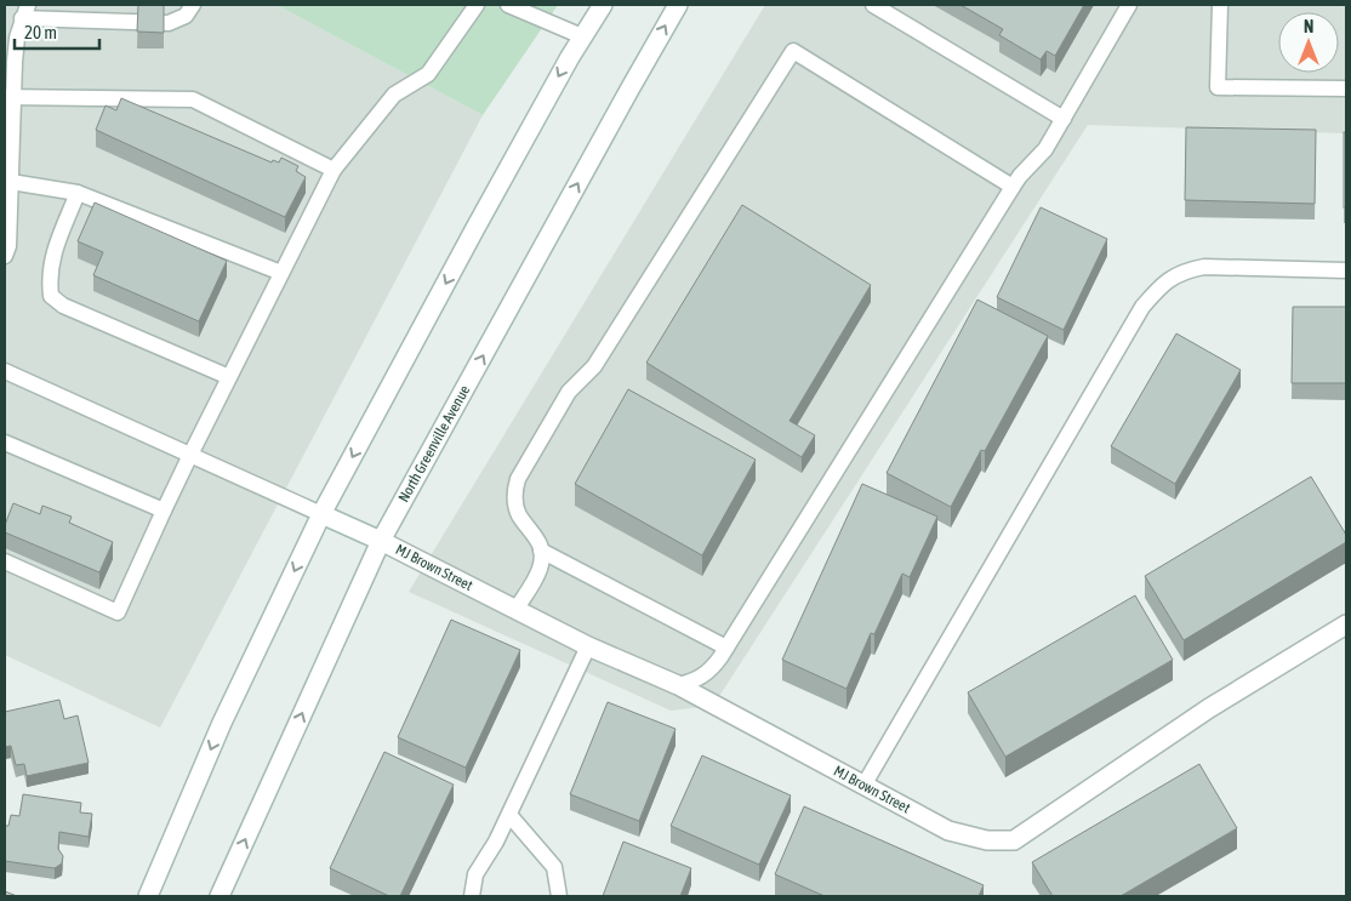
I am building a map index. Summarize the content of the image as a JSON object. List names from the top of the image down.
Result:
{
  "streets": {
    "main road": ["North Greenville Avenue", "MJ Brown Street"]
  },
  "crossings": [
    ["North Greenville Avenue", "MJ Brown Street"]
  ],
  "scale_bar": "20 m",
  "north": "top"
}
